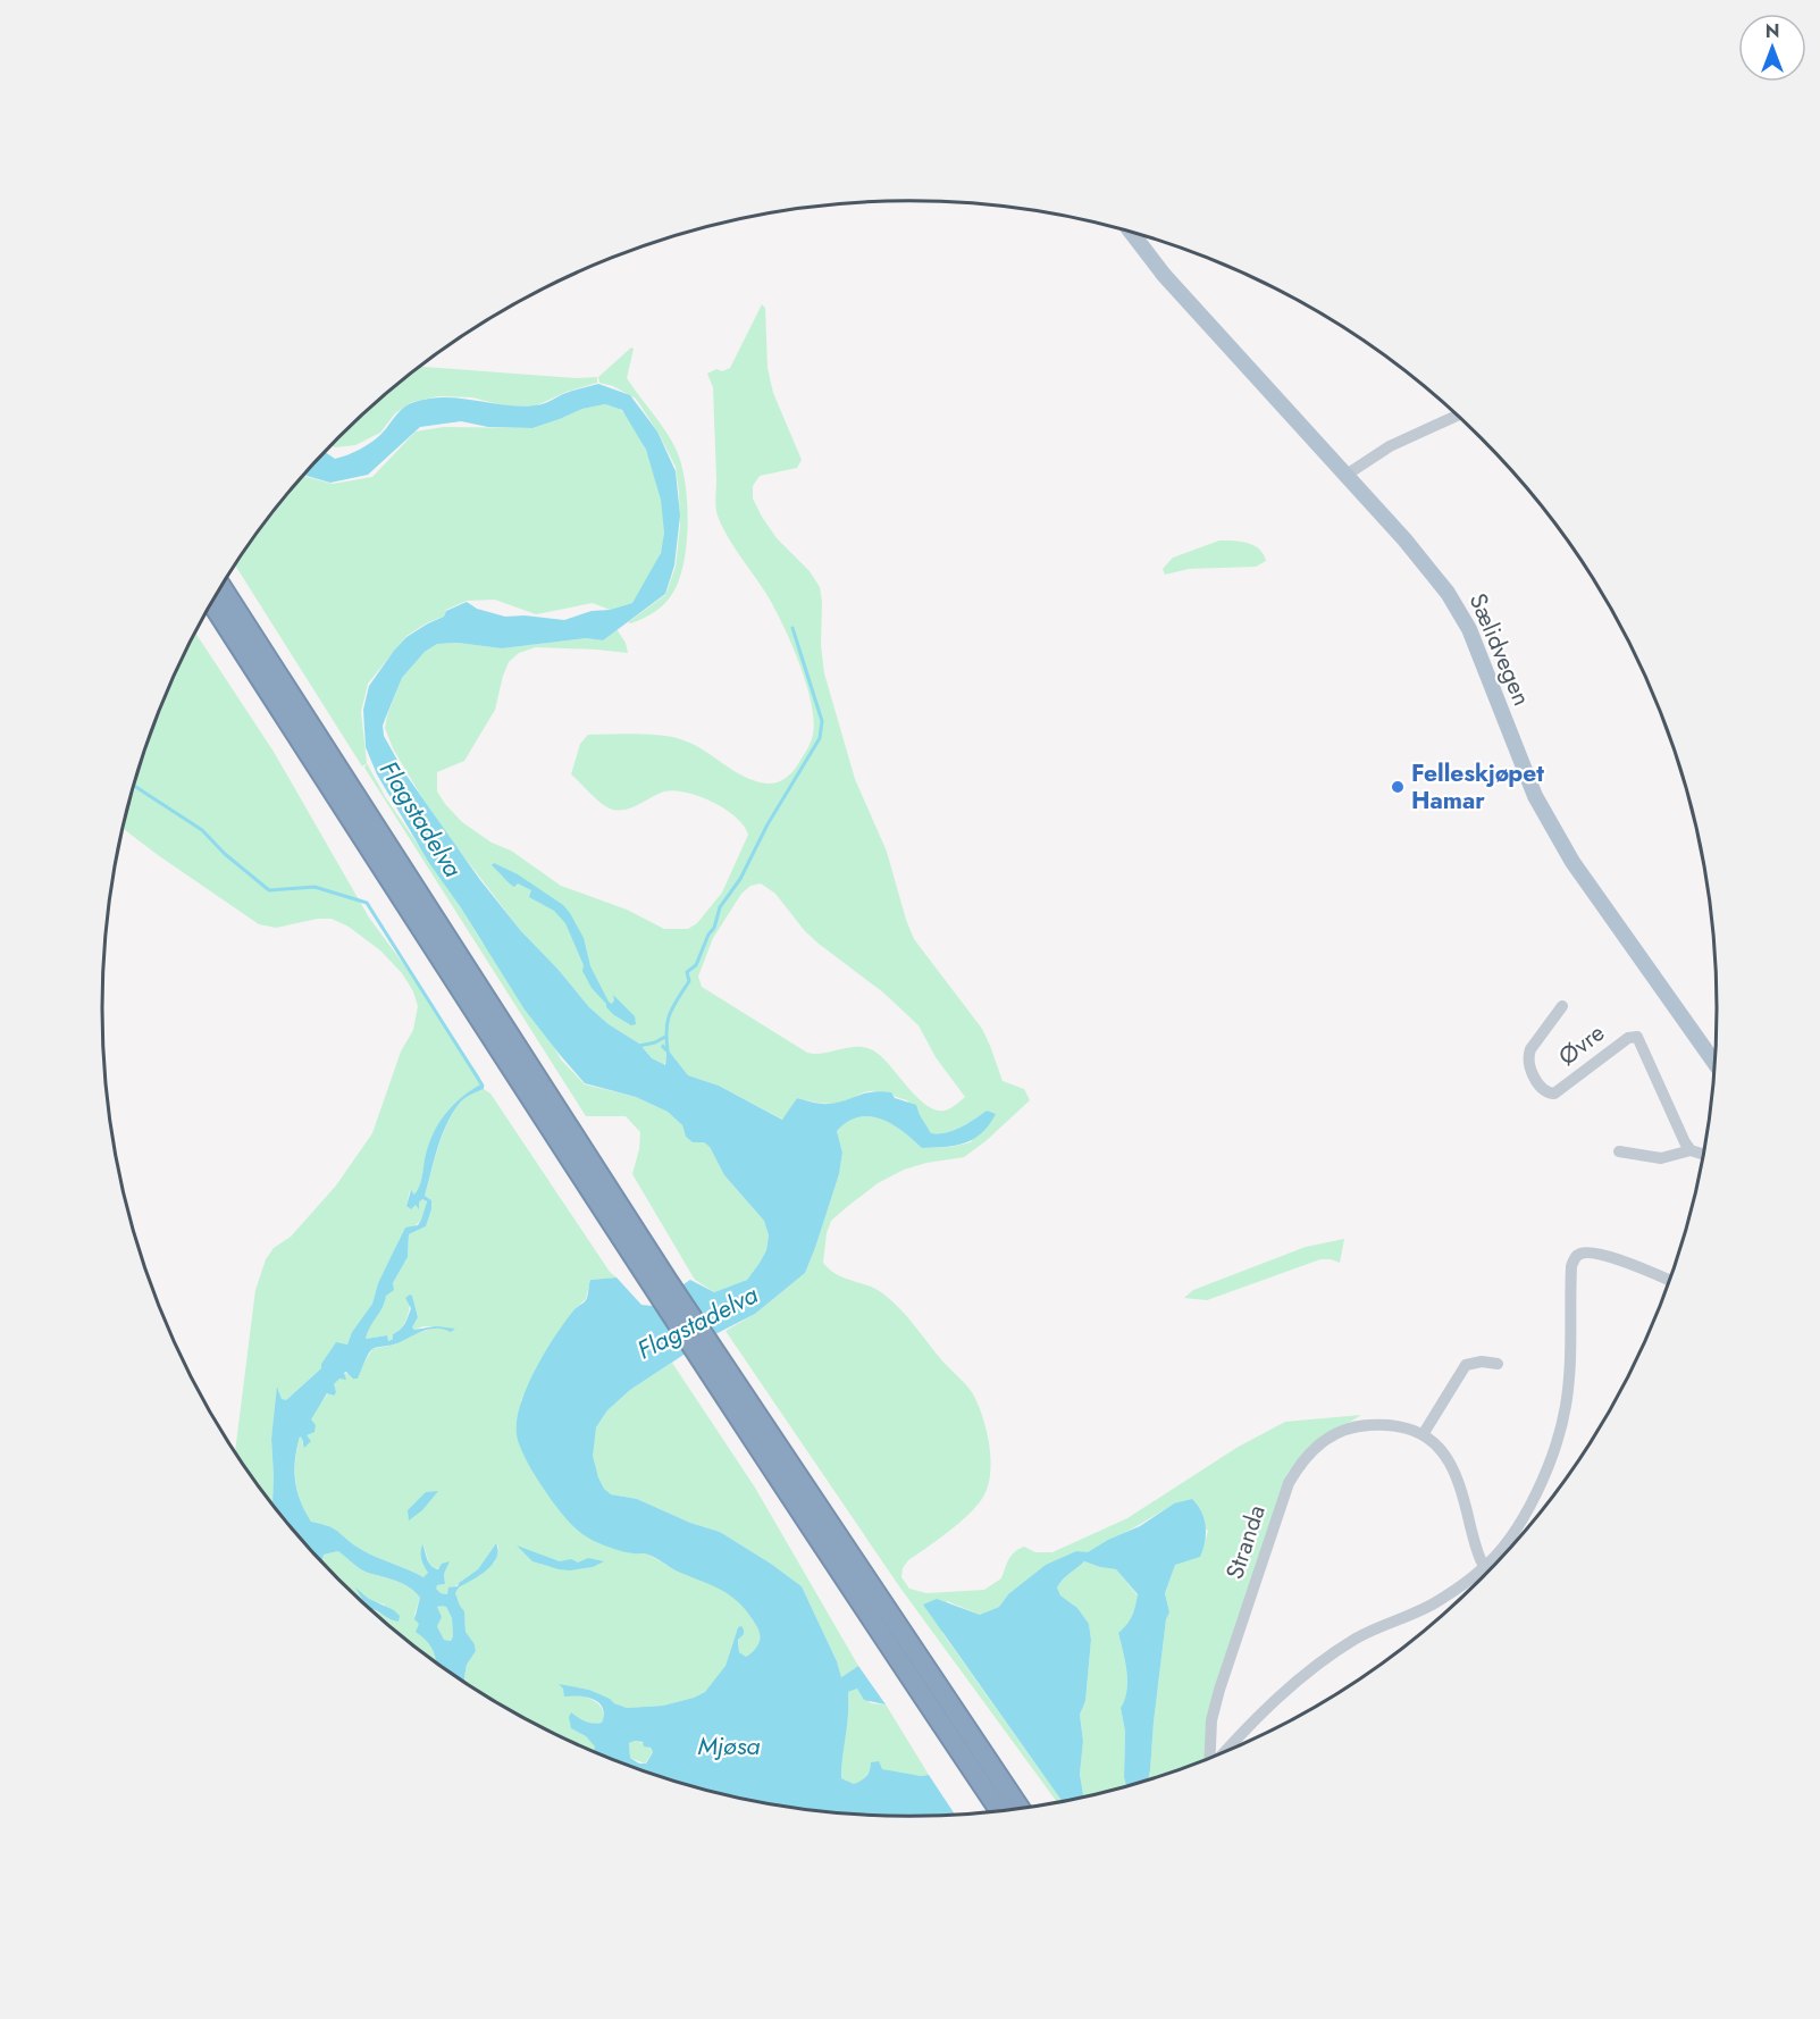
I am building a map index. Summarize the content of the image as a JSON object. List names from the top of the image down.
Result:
{
  "streets": {
    "main road": ["Sælidvegen"],
    "street": ["Øvre", "Stranda"]
  },
  "water": ["Flagstadelva", "Mjøsa"],
  "places": ["Felleskjøpet Hamar"],
  "north": "top"
}
